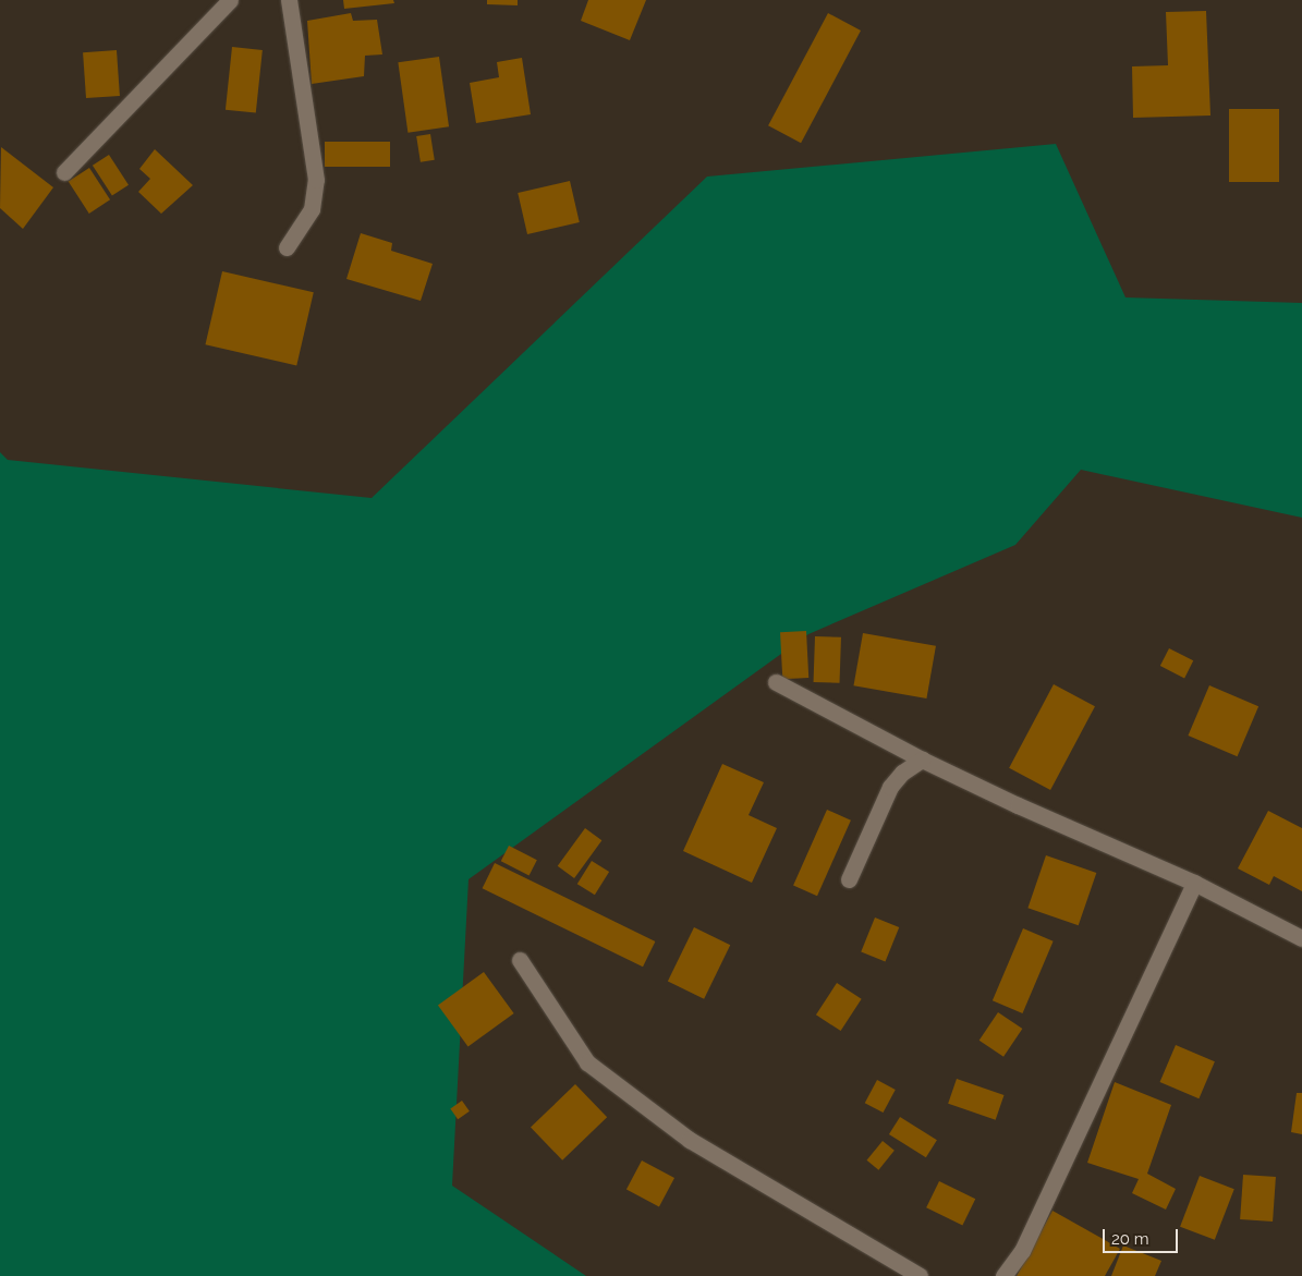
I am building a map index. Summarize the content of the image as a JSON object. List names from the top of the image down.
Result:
{
  "scale_bar": "20 m"
}
